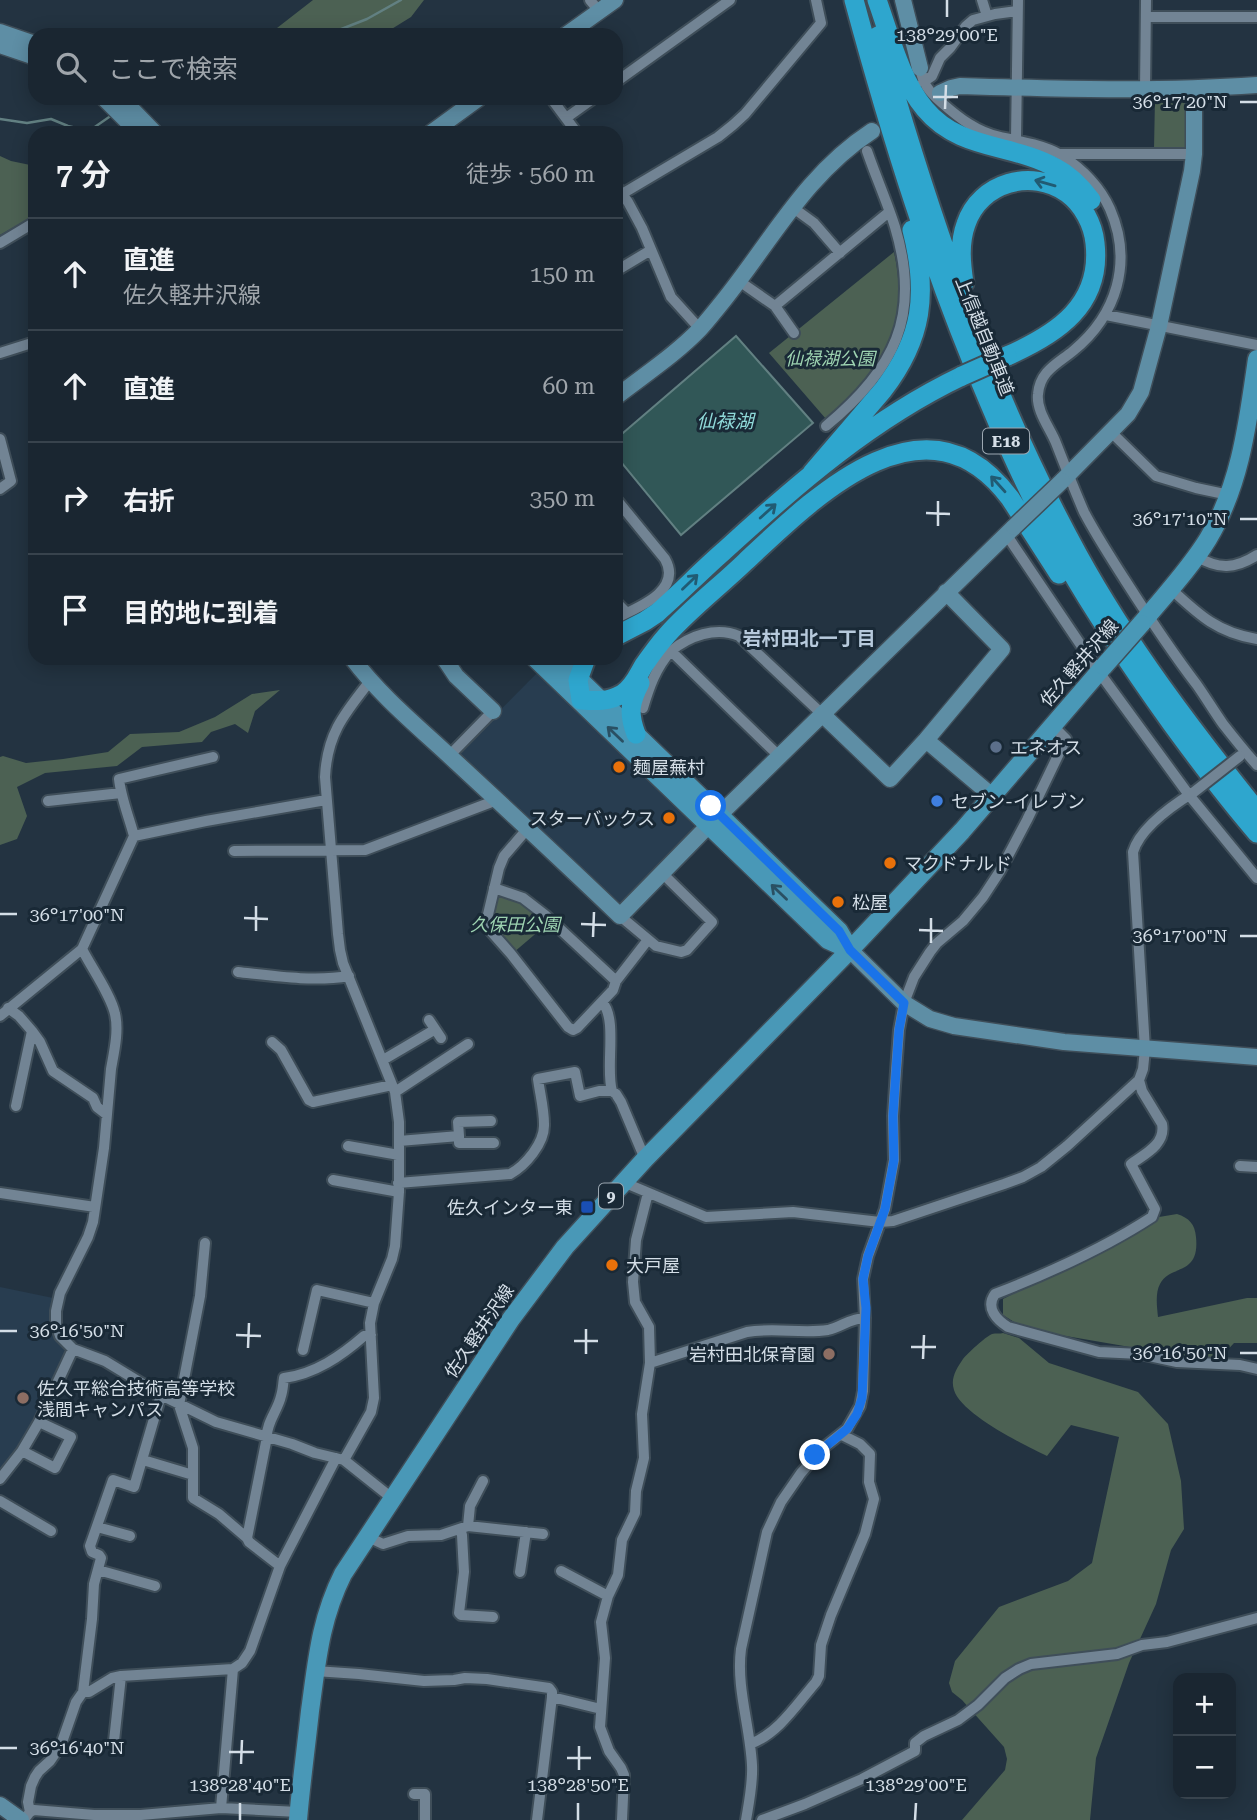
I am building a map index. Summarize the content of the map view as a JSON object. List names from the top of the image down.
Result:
{
  "streets": {
    "highway": ["上信越自動車道", "E18"],
    "main road": ["佐久軽井沢線", "9"]
  },
  "districts": ["岩村田北一丁目"],
  "water": ["仙禄湖"],
  "parks": ["仙禄湖公園", "久保田公園"],
  "places": {
    "other": [
      "エネオス",
      "麺屋蕪村",
      "セブン-イレブン",
      "スターバックス",
      "マクドナルド",
      "松屋",
      "大戸屋",
      "岩村田北保育園",
      "佐久平総合技術高等学校 浅間キャンパス"
    ],
    "transit": ["佐久インター東"]
  },
  "page": {
    "search": "ここで検索",
    "heading": ["7 分", "徒歩 · 560 m"],
    "list": [
      ["直進", "佐久軽井沢線", "150 m"],
      ["直進", "60 m"],
      ["右折", "350 m"],
      "目的地に到着"
    ],
    "map_buttons": ["+", "−"]
  },
  "coordinates": [
    "138°29'00\"E",
    "36°17'20\"N",
    "36°17'10\"N",
    "36°17'00\"N",
    "36°16'50\"N",
    "36°16'40\"N",
    "138°28'40\"E",
    "138°28'50\"E"
  ]
}
